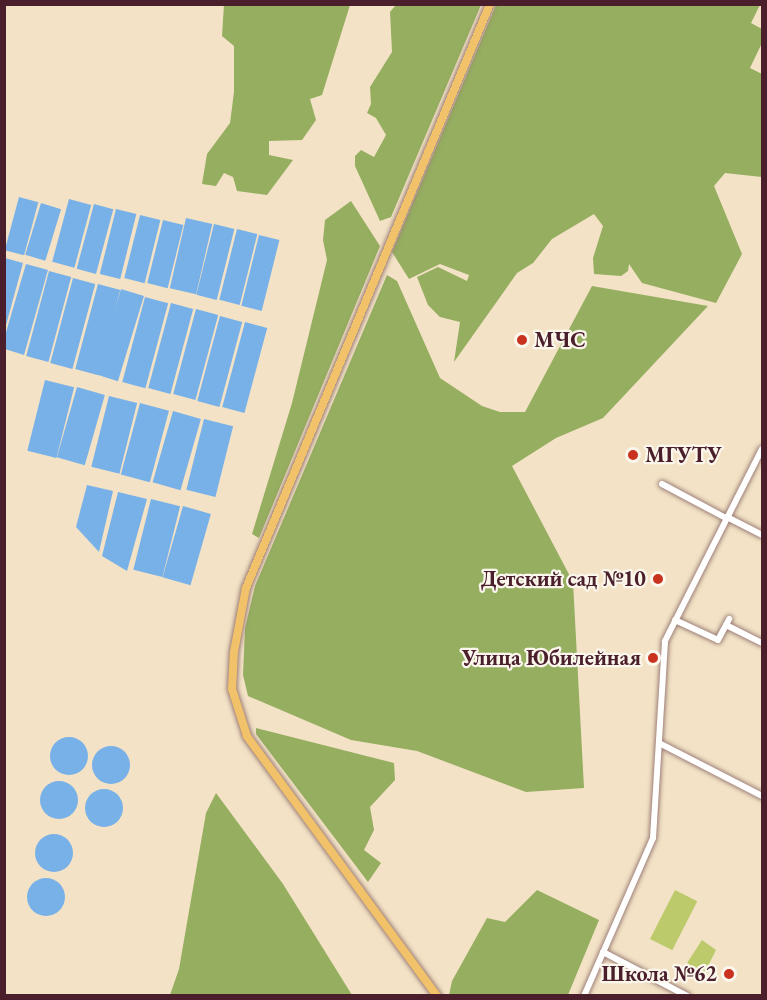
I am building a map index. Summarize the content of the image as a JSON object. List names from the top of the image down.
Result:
{
  "places": [
    "МЧС",
    "МГУТУ",
    "Детский сад №10",
    "Улица Юбилейная",
    "Школа №62"
  ]
}
